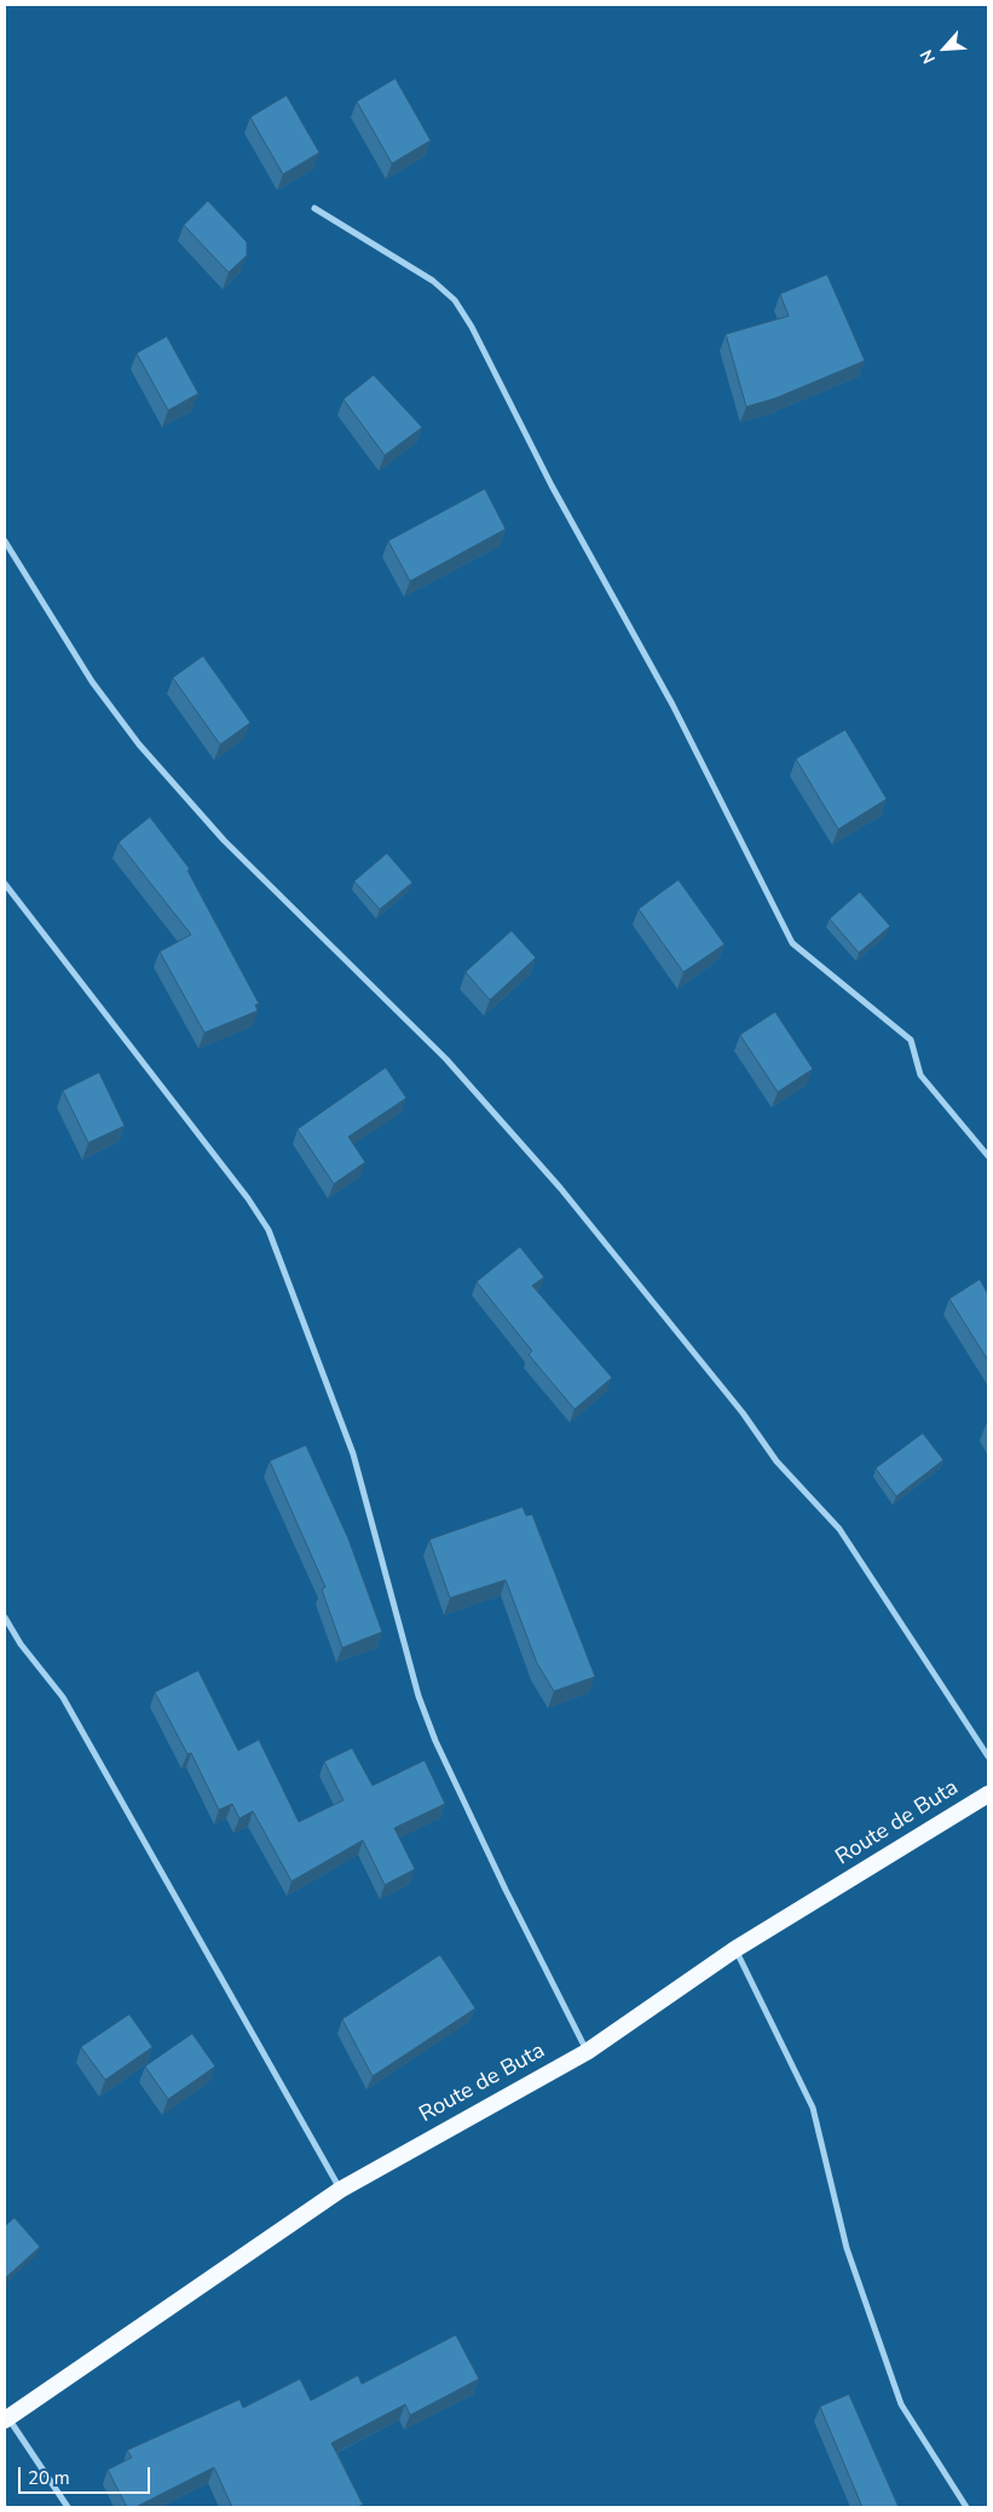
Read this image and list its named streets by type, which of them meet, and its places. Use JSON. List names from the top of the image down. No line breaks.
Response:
{"streets":{"highway":["Route de Buta"]},"scale_bar":"20 m","north":"bottom left"}
